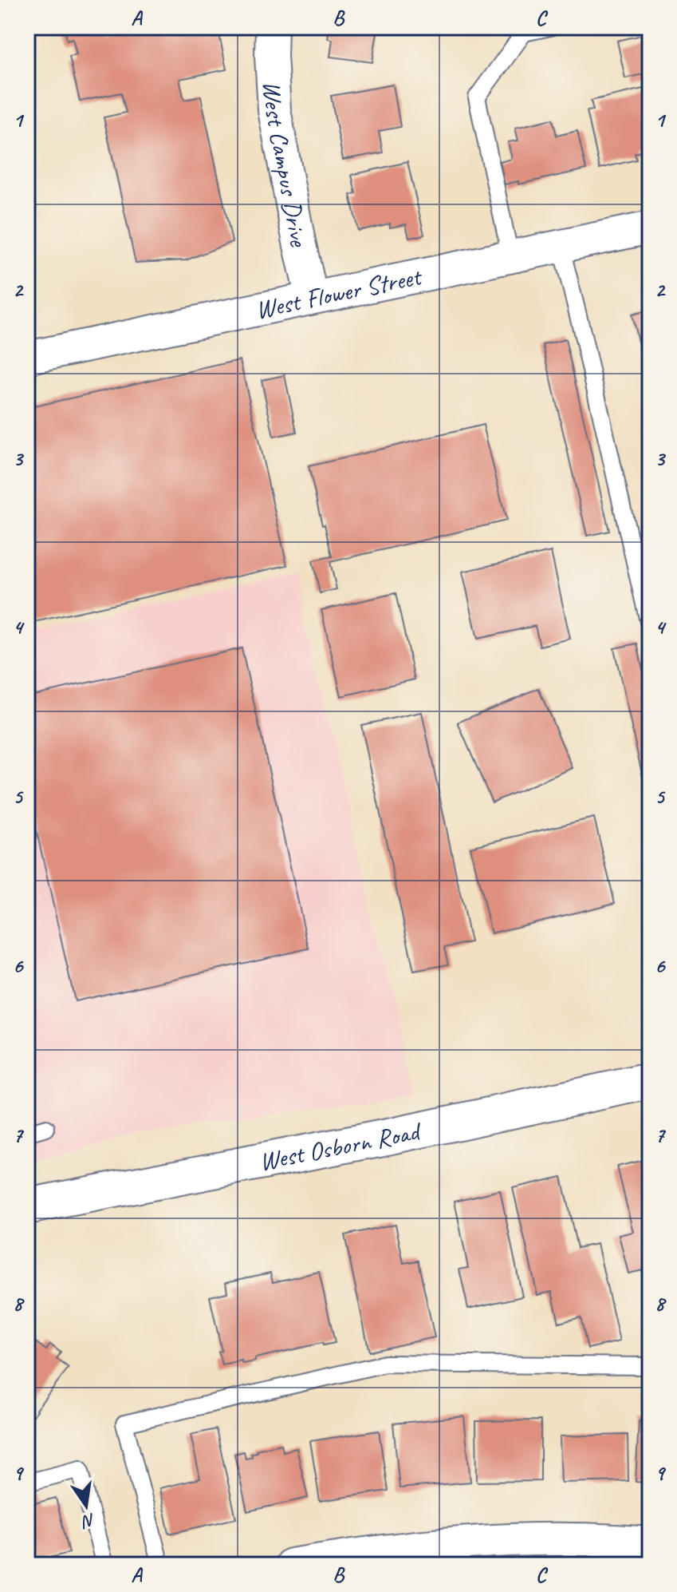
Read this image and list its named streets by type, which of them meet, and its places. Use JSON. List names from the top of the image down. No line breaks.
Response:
{"streets":{"street":["West Campus Drive","West Flower Street","West Osborn Road"]},"crossings":[["West Campus Drive","West Flower Street"]],"north":"bottom","grid":{"columns":["A","B","C"],"rows":["1","2","3","4","5","6","7","8","9"]}}
